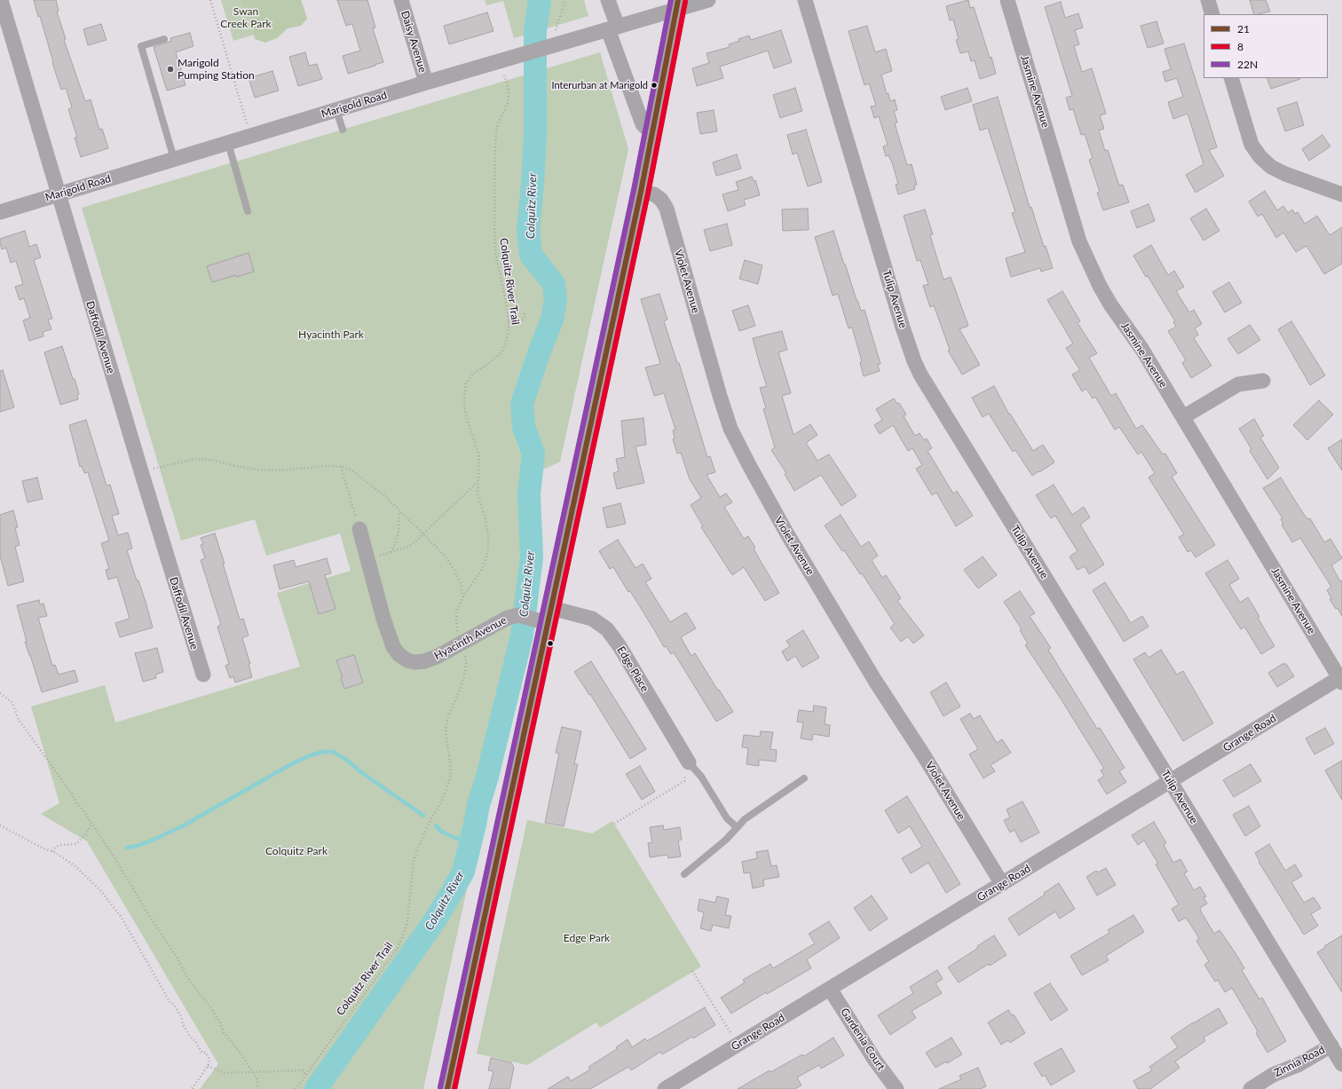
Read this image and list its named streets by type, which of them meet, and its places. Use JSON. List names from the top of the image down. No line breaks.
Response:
{"streets":{"street":["Daisy Avenue","Jasmine Avenue","Marigold Road","Violet Avenue","Tulip Avenue","Daffodil Avenue","Hyacinth Avenue","Edge Place","Grange Road","Gardenia Court","Zinnia Road"],"path":["Colquitz River Trail"]},"crossings":[["Daisy Avenue","Marigold Road"],["Jasmine Avenue","Grange Road"],["Marigold Road","Colquitz River Trail"],["Marigold Road","Daffodil Avenue"],["Colquitz River Trail","Hyacinth Avenue"],["Violet Avenue","Grange Road"],["Tulip Avenue","Grange Road"],["Tulip Avenue","Zinnia Road"],["Hyacinth Avenue","Edge Place"],["Grange Road","Gardenia Court"]],"water":["Colquitz River"],"parks":["Swan Creek Park","Hyacinth Park","Colquitz Park","Edge Park"],"places":["Marigold Pumping Station","Interurban at Marigold"],"lines":["transit line 21","transit line 22N","transit line 8"],"legend":["21","8","22N"]}
